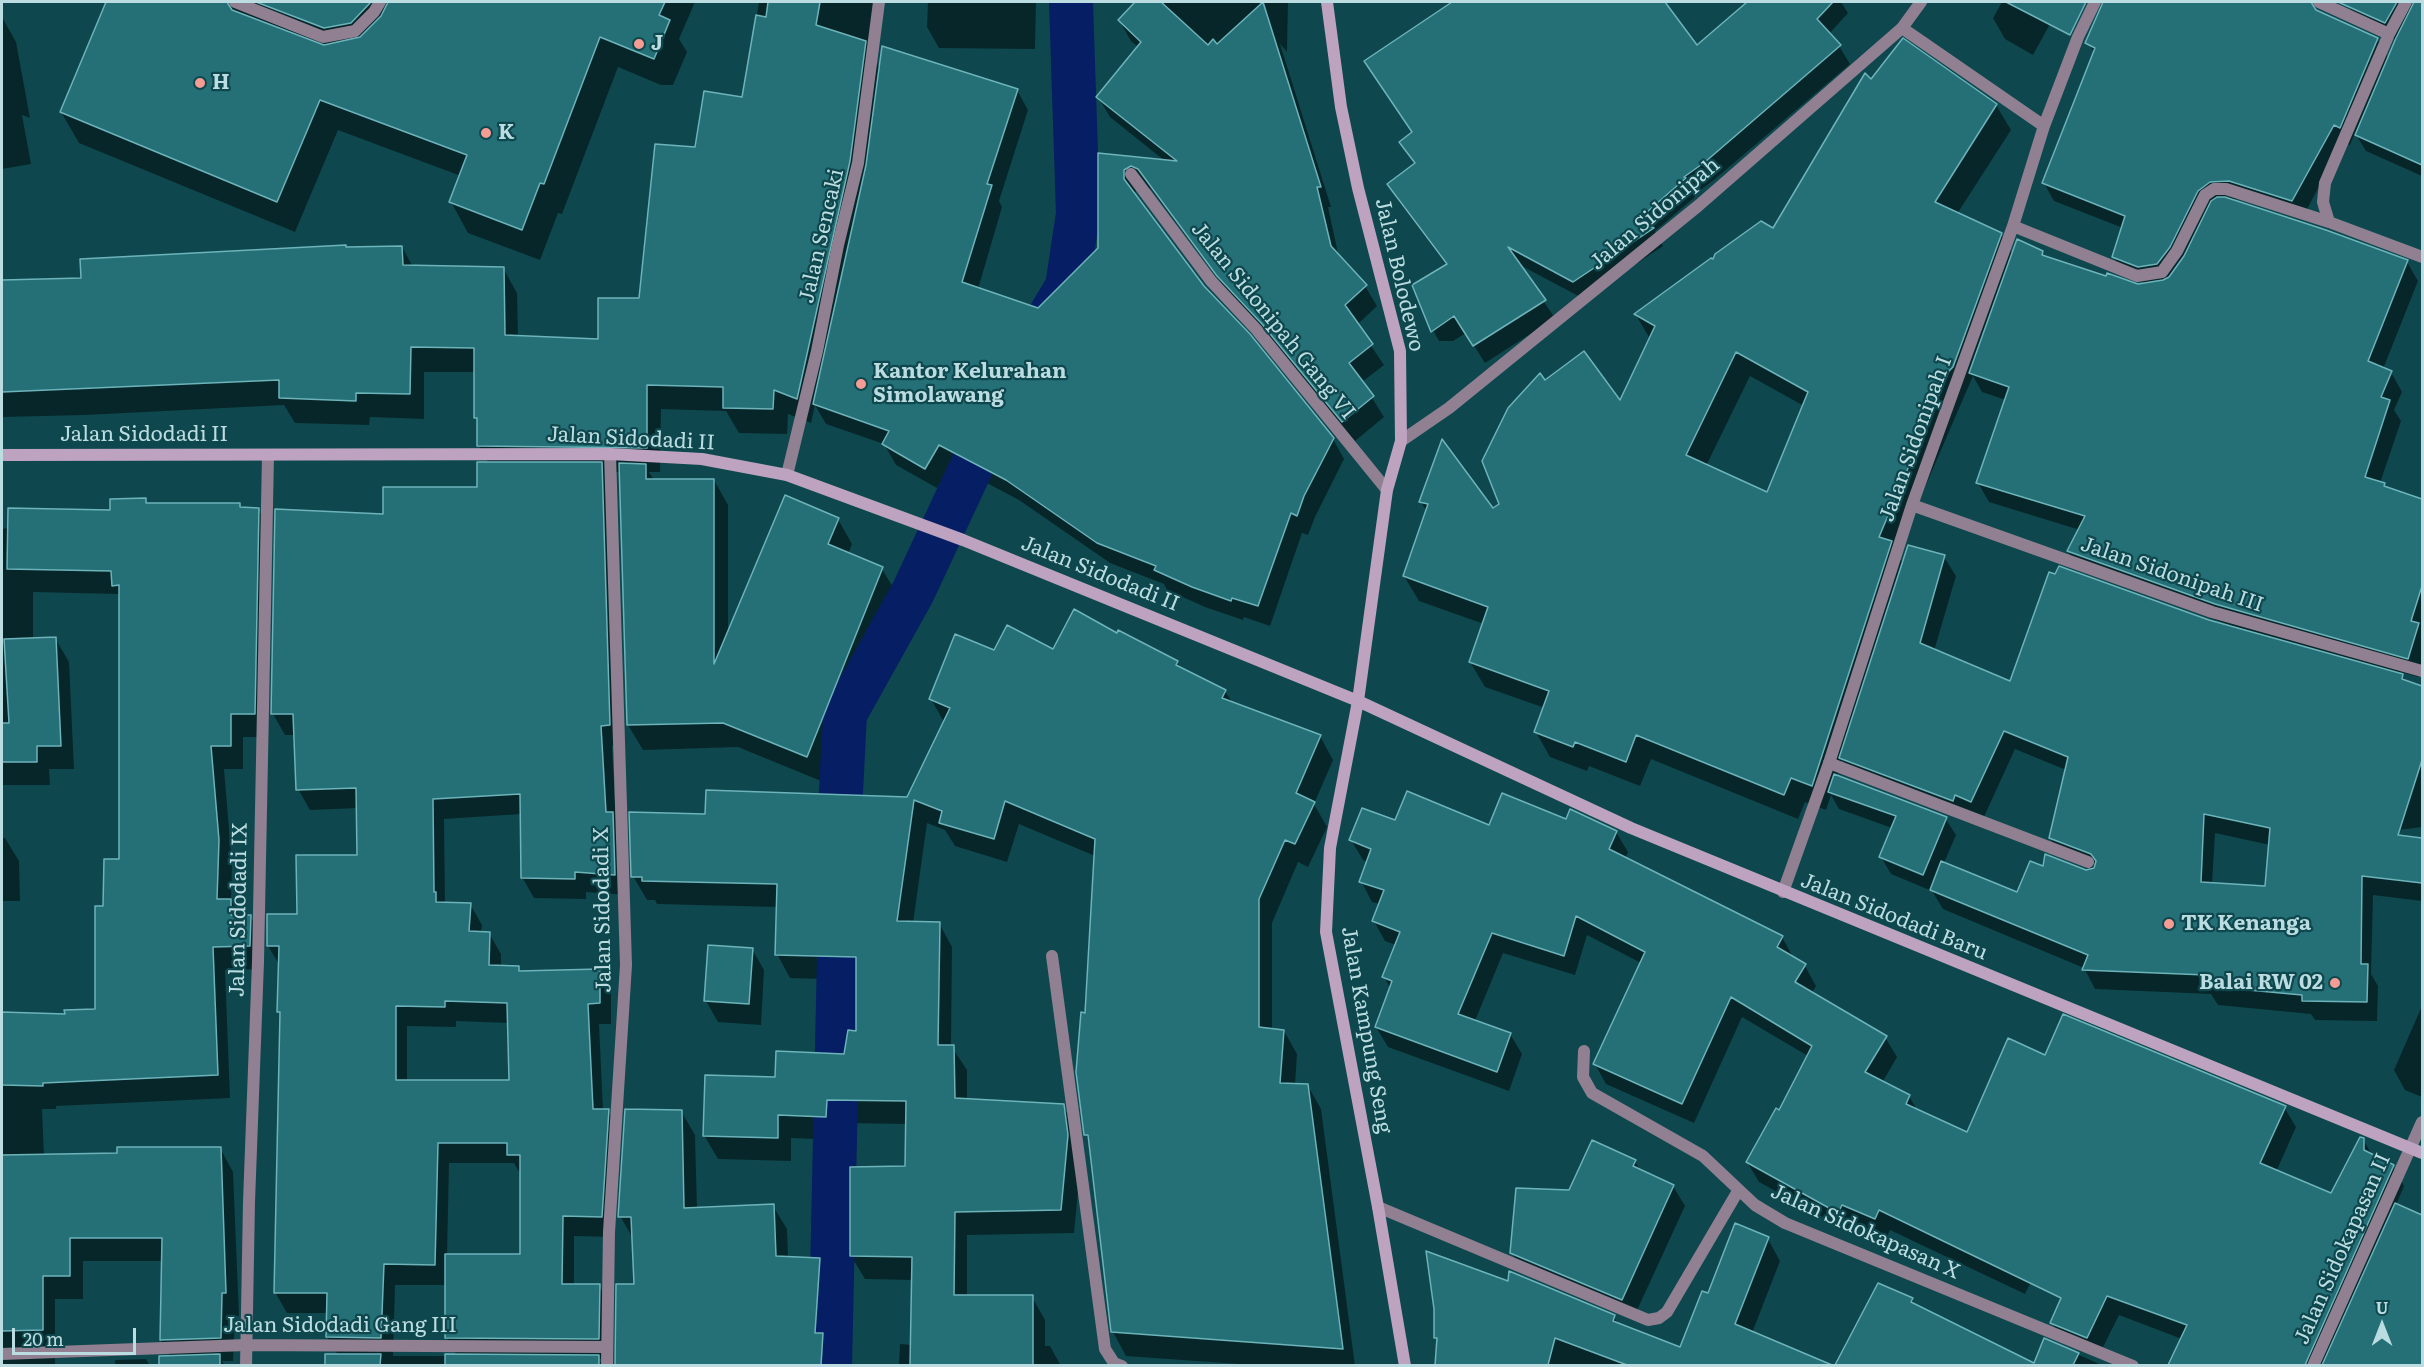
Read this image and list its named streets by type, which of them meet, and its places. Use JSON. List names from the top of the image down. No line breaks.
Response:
{"streets":{"street":["Jalan Sidonipah","Jalan Sencaki","Jalan Bolodewo","Jalan Sidonipah Gang VI","Jalan Sidodadi II","Jalan Sidonipah I","Jalan Sidonipah III","Jalan Sidodadi IX","Jalan Sidodadi X","Jalan Sidodadi Baru","Jalan Kampung Seng","Jalan Sidokapasan X","Jalan Sidokapasan II","Jalan Sidodadi Gang III"]},"crossings":[["Jalan Sidonipah","Jalan Bolodewo"],["Jalan Sencaki","Jalan Sidodadi II"],["Jalan Bolodewo","Jalan Sidonipah Gang VI"],["Jalan Bolodewo","Jalan Sidodadi II"],["Jalan Bolodewo","Jalan Sidodadi Baru"],["Jalan Bolodewo","Jalan Kampung Seng"],["Jalan Sidodadi II","Jalan Sidodadi IX"],["Jalan Sidodadi II","Jalan Sidodadi X"],["Jalan Sidodadi II","Jalan Sidodadi Baru"],["Jalan Sidodadi II","Jalan Kampung Seng"],["Jalan Sidonipah I","Jalan Sidonipah III"],["Jalan Sidonipah I","Jalan Sidodadi Baru"],["Jalan Sidodadi IX","Jalan Sidodadi Gang III"],["Jalan Sidodadi X","Jalan Sidodadi Gang III"],["Jalan Sidodadi Baru","Jalan Kampung Seng"],["Jalan Sidodadi Baru","Jalan Sidokapasan II"],["Jalan Kampung Seng","Jalan Sidokapasan X"]],"places":["J","H","K","Kantor Kelurahan Simolawang","TK Kenanga","Balai RW 02"],"scale_bar":"20 m","north":"top"}
